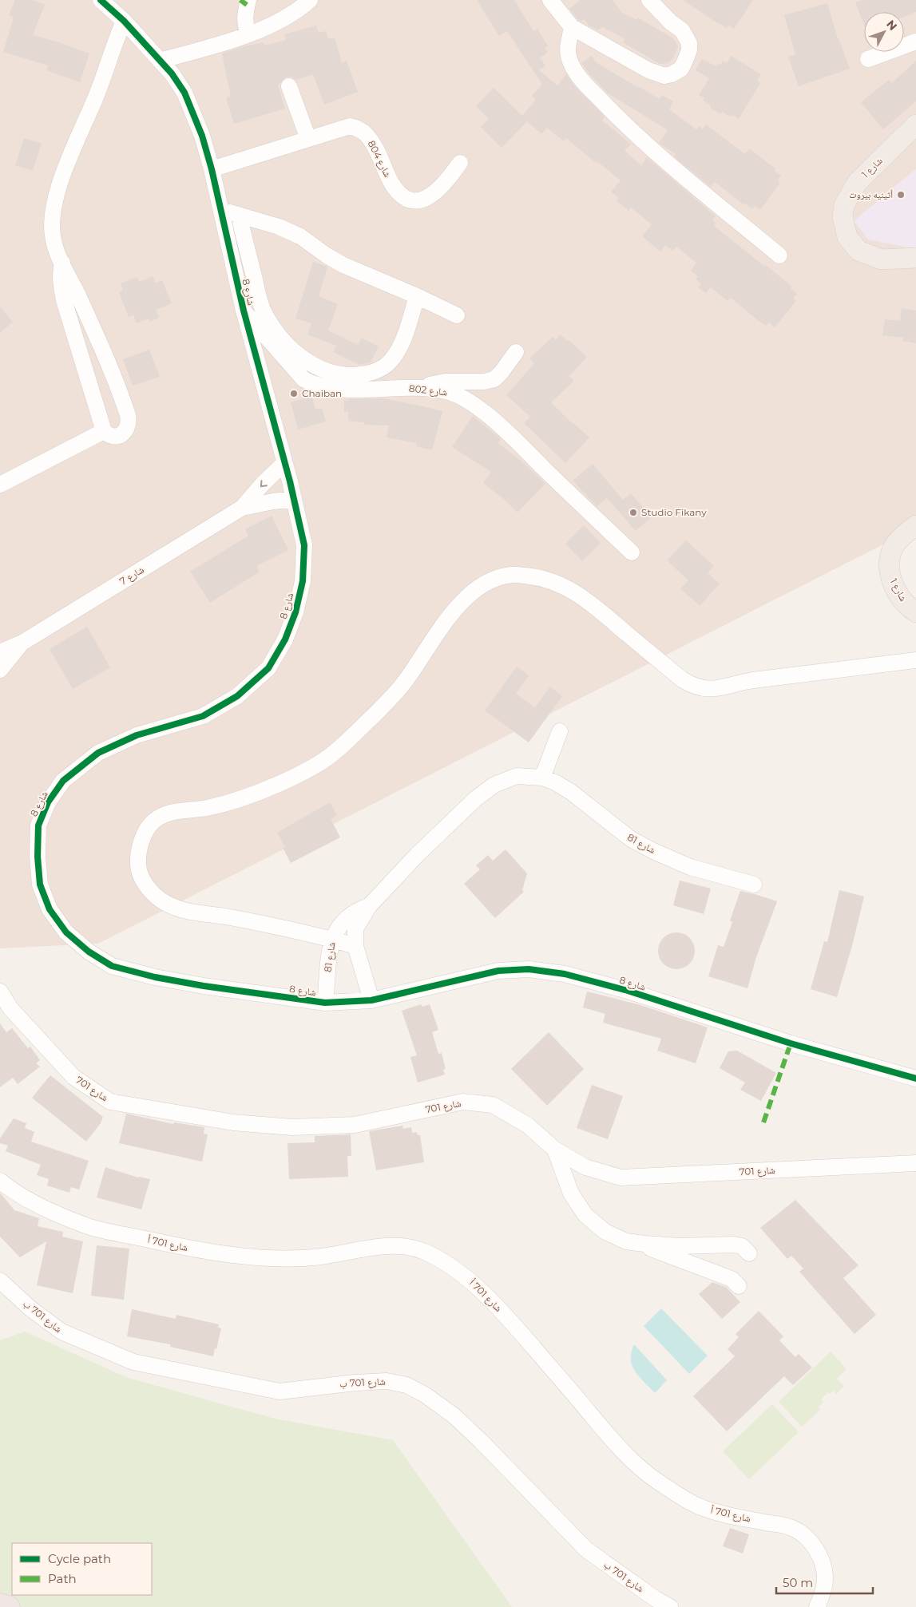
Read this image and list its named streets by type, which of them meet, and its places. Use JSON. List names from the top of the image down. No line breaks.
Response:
{"streets":{"main road":["شارع 1"],"street":["شارع 804","شارع 8","شارع 802","شارع 7","شارع 81","شارع 701","شارع 701 أ","شارع 701 ب"]},"crossings":[["شارع 804","شارع 8"],["شارع 8","شارع 802"],["شارع 8","شارع 81"]],"places":["أتينيه بيروت","Chaiban","Studio Fikany"],"legend":["Cycle path","Path"],"scale_bar":"50 m","north":"top right"}
